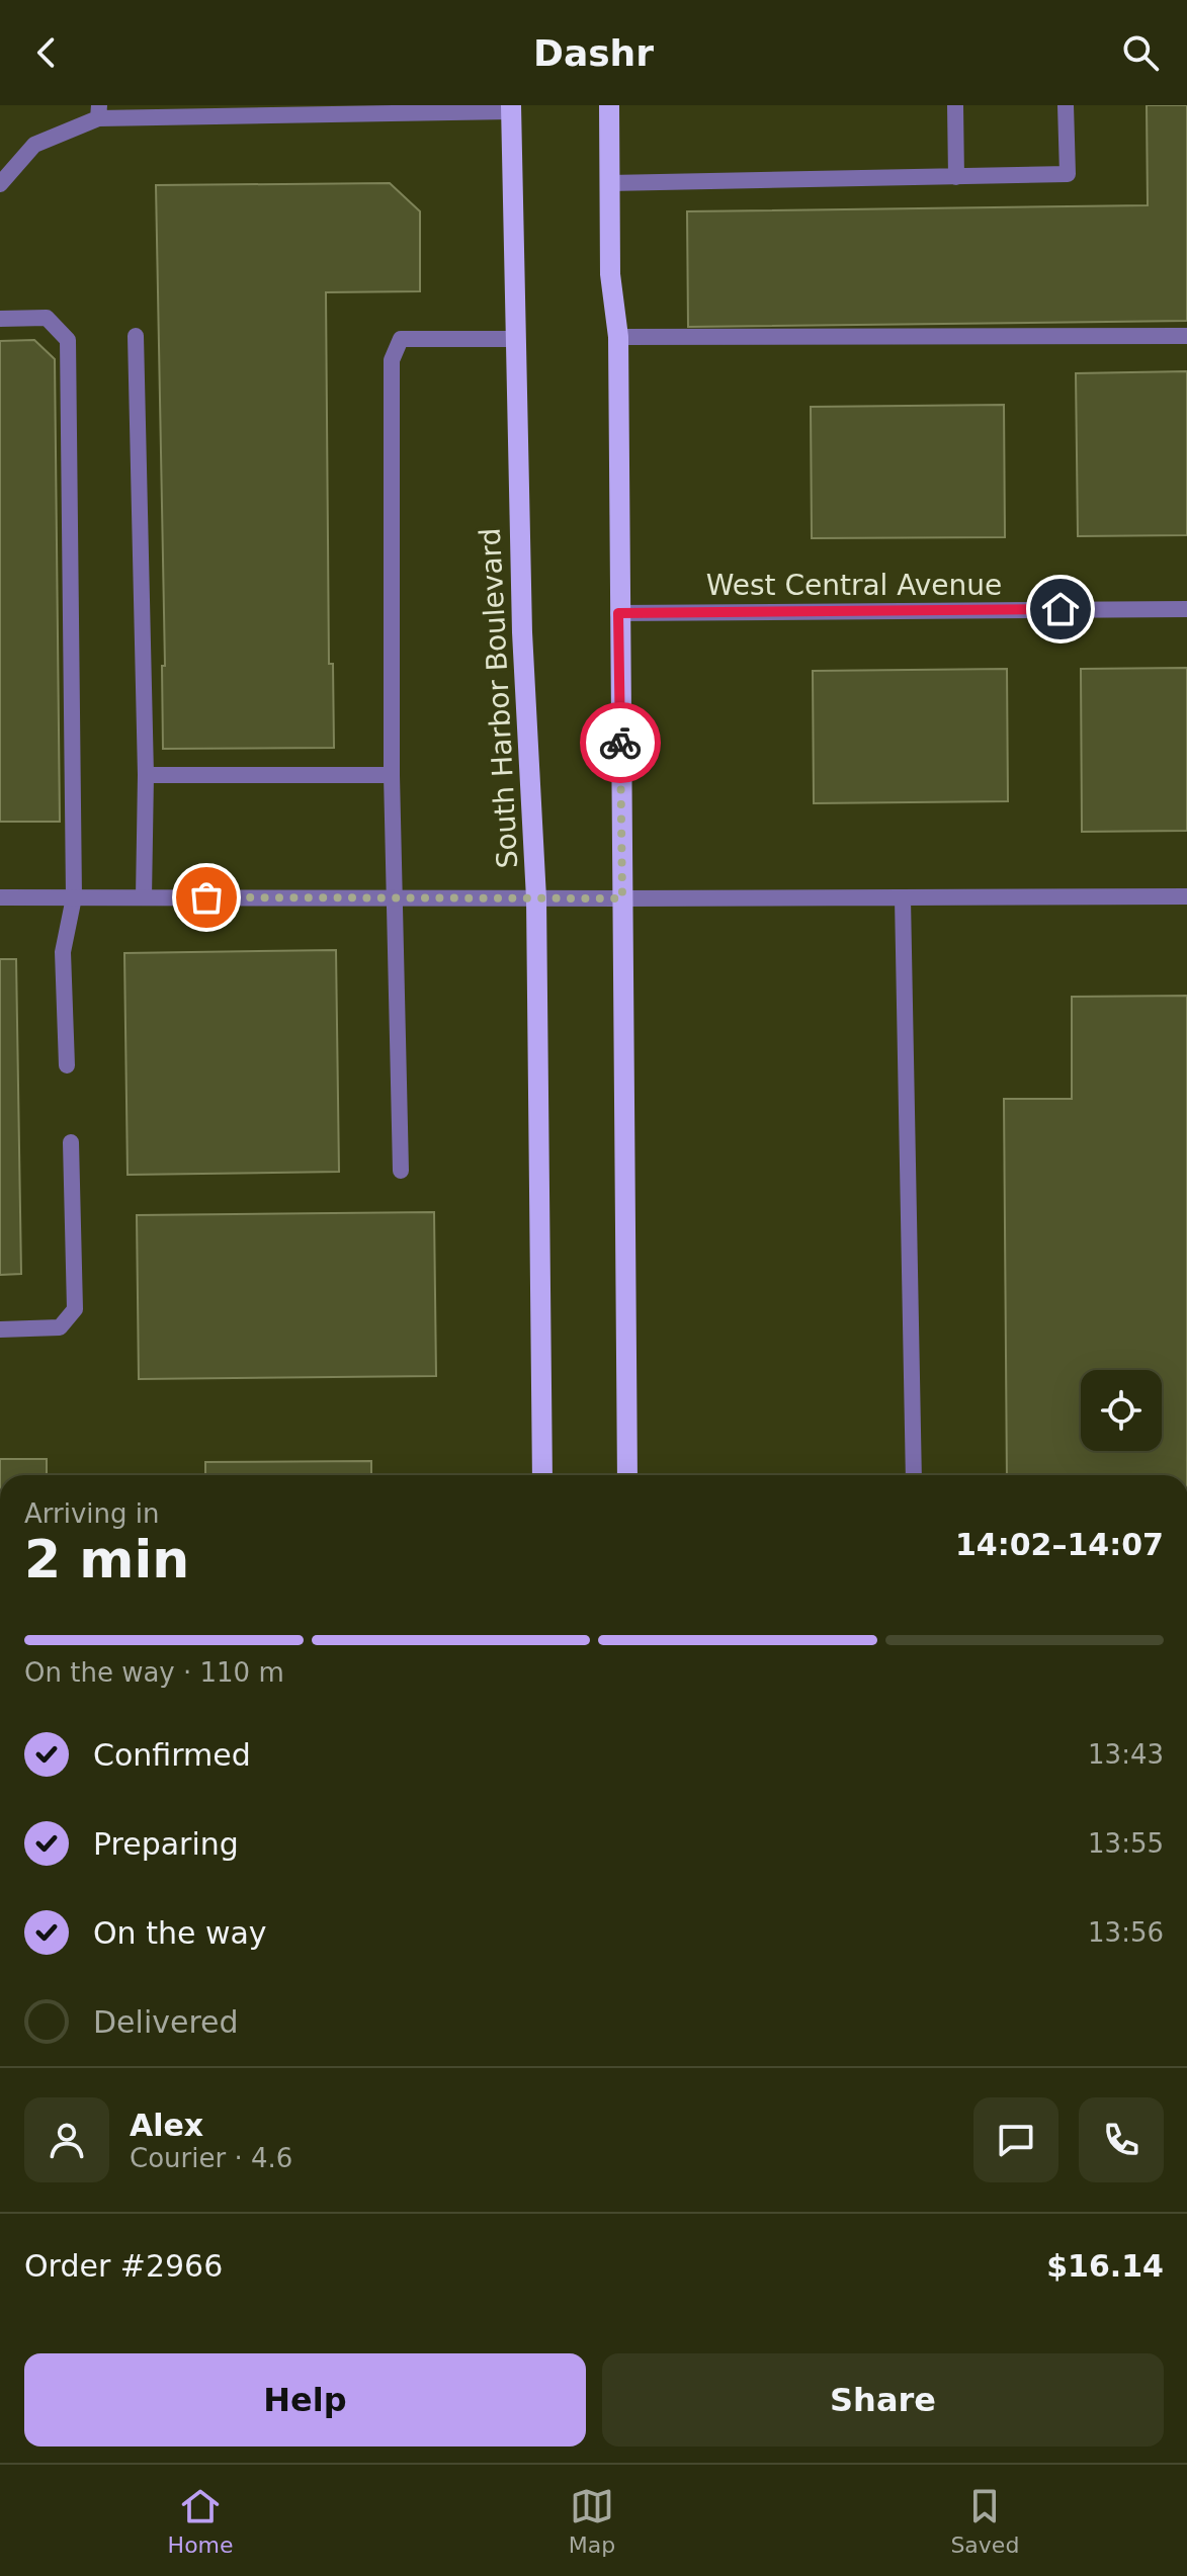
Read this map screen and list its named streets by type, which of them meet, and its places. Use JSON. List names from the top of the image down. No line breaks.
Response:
{"streets":{"main road":["South Harbor Boulevard"],"street":["West Central Avenue"]},"page":{"header":"Dashr","heading":["2 min","Arriving in","14:02–14:07"],"panel":["Alex","Courier · 4.6","Order #2966","$16.14"],"bar":"On the way · 110 m","list":[["Confirmed","13:43"],["Preparing","13:55"],["On the way","13:56"],"Delivered"],"buttons":["Help","Share"],"tabs":["Home","Map","Saved"]}}
